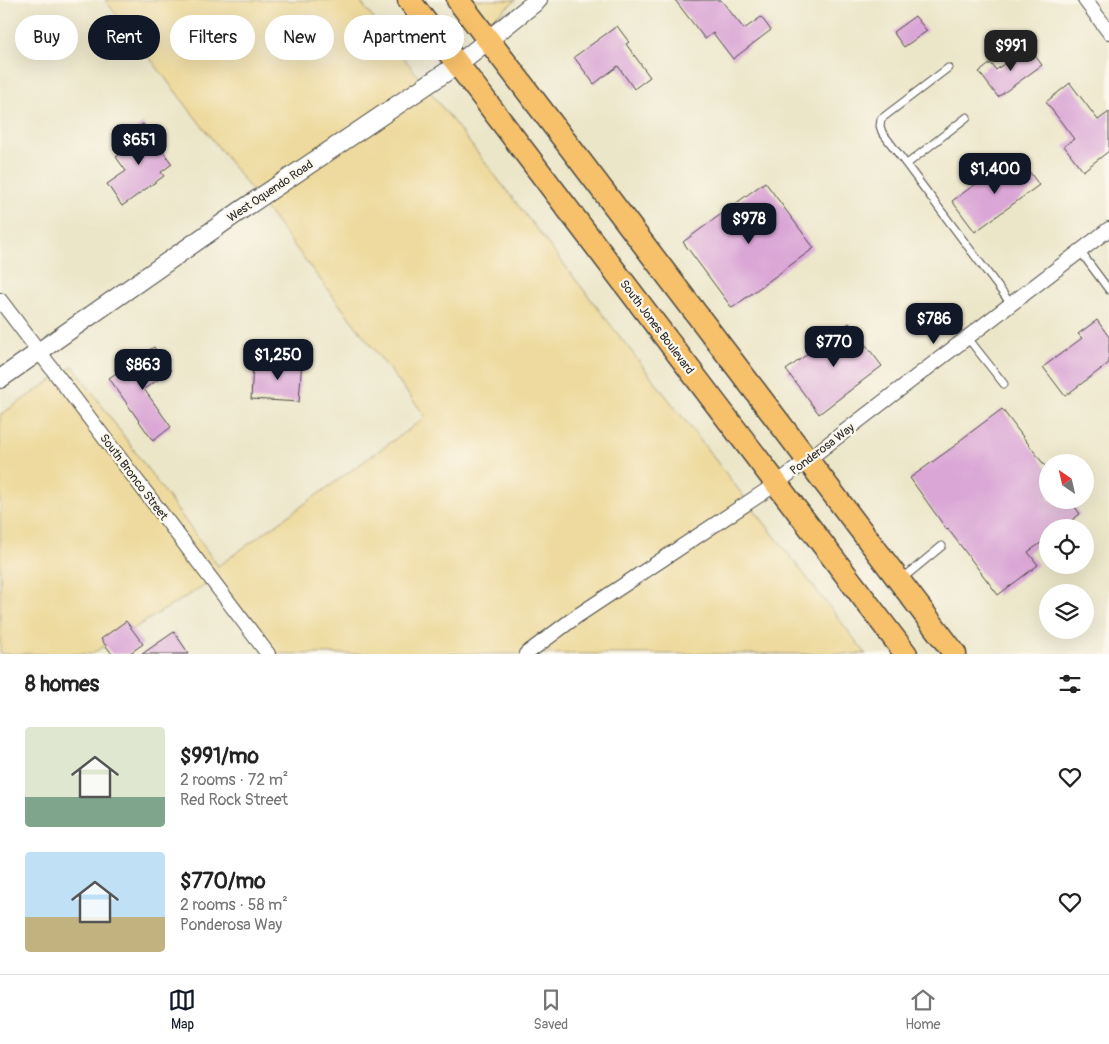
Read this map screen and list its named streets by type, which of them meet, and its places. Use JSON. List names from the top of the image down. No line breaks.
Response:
{"streets":{"main road":["South Jones Boulevard"],"street":["West Oquendo Road","Ponderosa Way","South Bronco Street"]},"crossings":[["West Oquendo Road","South Jones Boulevard"],["West Oquendo Road","South Bronco Street"],["South Jones Boulevard","Ponderosa Way"]],"north":"top left","page":{"chip":["Buy","Rent","Filters","New","Apartment"],"price":["$991","$651","$1,400","$978","$786","$770","$1,250","$863"],"heading":"8 homes","list":[{"name":"$991/mo","note":"2 rooms · 72 m² · Red Rock Street"},{"name":"$770/mo","note":"2 rooms · 58 m² · Ponderosa Way"}],"tabs":["Map","Saved","Home"]}}
